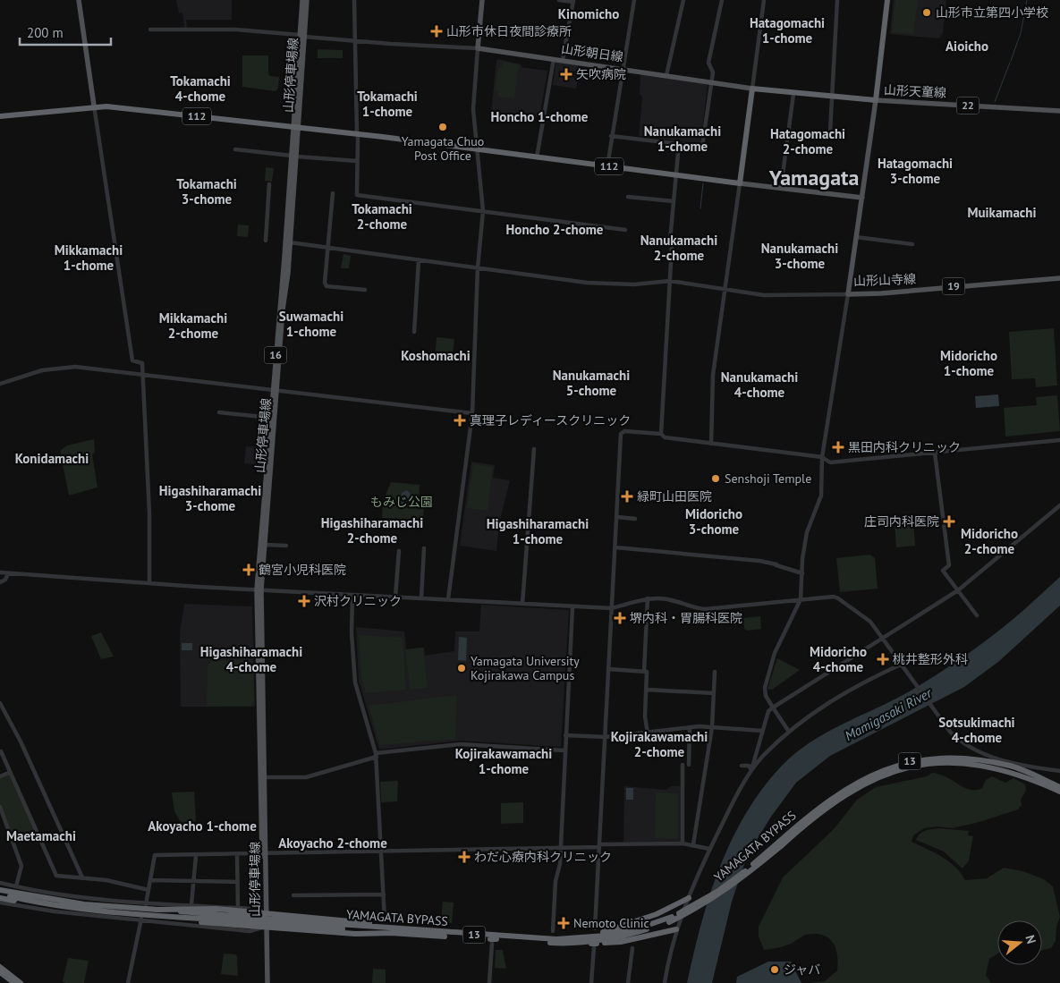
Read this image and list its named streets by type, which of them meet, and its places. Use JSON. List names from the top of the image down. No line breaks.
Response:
{"streets":{"highway":["112","13","YAMAGATA BYPASS"],"main road":["山形朝日線","山形停車場線","山形天童線","22","山形山寺線","19","16"]},"crossings":[["山形停車場線","112"],["山形天童線","山形山寺線"]],"districts":["Kinomicho","Hatagomachi 1-chome","Aioicho","Tokamachi 4-chome","Tokamachi 1-chome","Honcho 1-chome","Nanukamachi 1-chome","Hatagomachi 2-chome","Hatagomachi 3-chome","Yamagata","Tokamachi 3-chome","Tokamachi 2-chome","Muikamachi","Honcho 2-chome","Nanukamachi 2-chome","Nanukamachi 3-chome","Mikkamachi 1-chome","Suwamachi 1-chome","Mikkamachi 2-chome","Koshomachi","Midoricho 1-chome","Nanukamachi 5-chome","Nanukamachi 4-chome","Konidamachi","Higashiharamachi 3-chome","Midoricho 3-chome","Higashiharamachi 2-chome","Higashiharamachi 1-chome","Midoricho 2-chome","Higashiharamachi 4-chome","Midoricho 4-chome","Sotsukimachi 4-chome","Kojirakawamachi 2-chome","Kojirakawamachi 1-chome","Akoyacho 1-chome","Maetamachi","Akoyacho 2-chome"],"water":["Mamigasaki River"],"parks":["もみじ公園"],"places":{"other":["山形市立第四小学校","Yamagata Chuo Post Office","Senshoji Temple","Yamagata University Kojirakawa Campus","ジャバ"],"health":["山形市休日夜間診療所","矢吹病院","真理子レディースクリニック","黒田内科クリニック","緑町山田医院","庄司内科医院","鶴宮小児科医院","沢村クリニック","堺内科・胃腸科医院","桃井整形外科","わだ心療内科クリニック","Nemoto Clinic"]},"scale_bar":"200 m","north":"right"}
